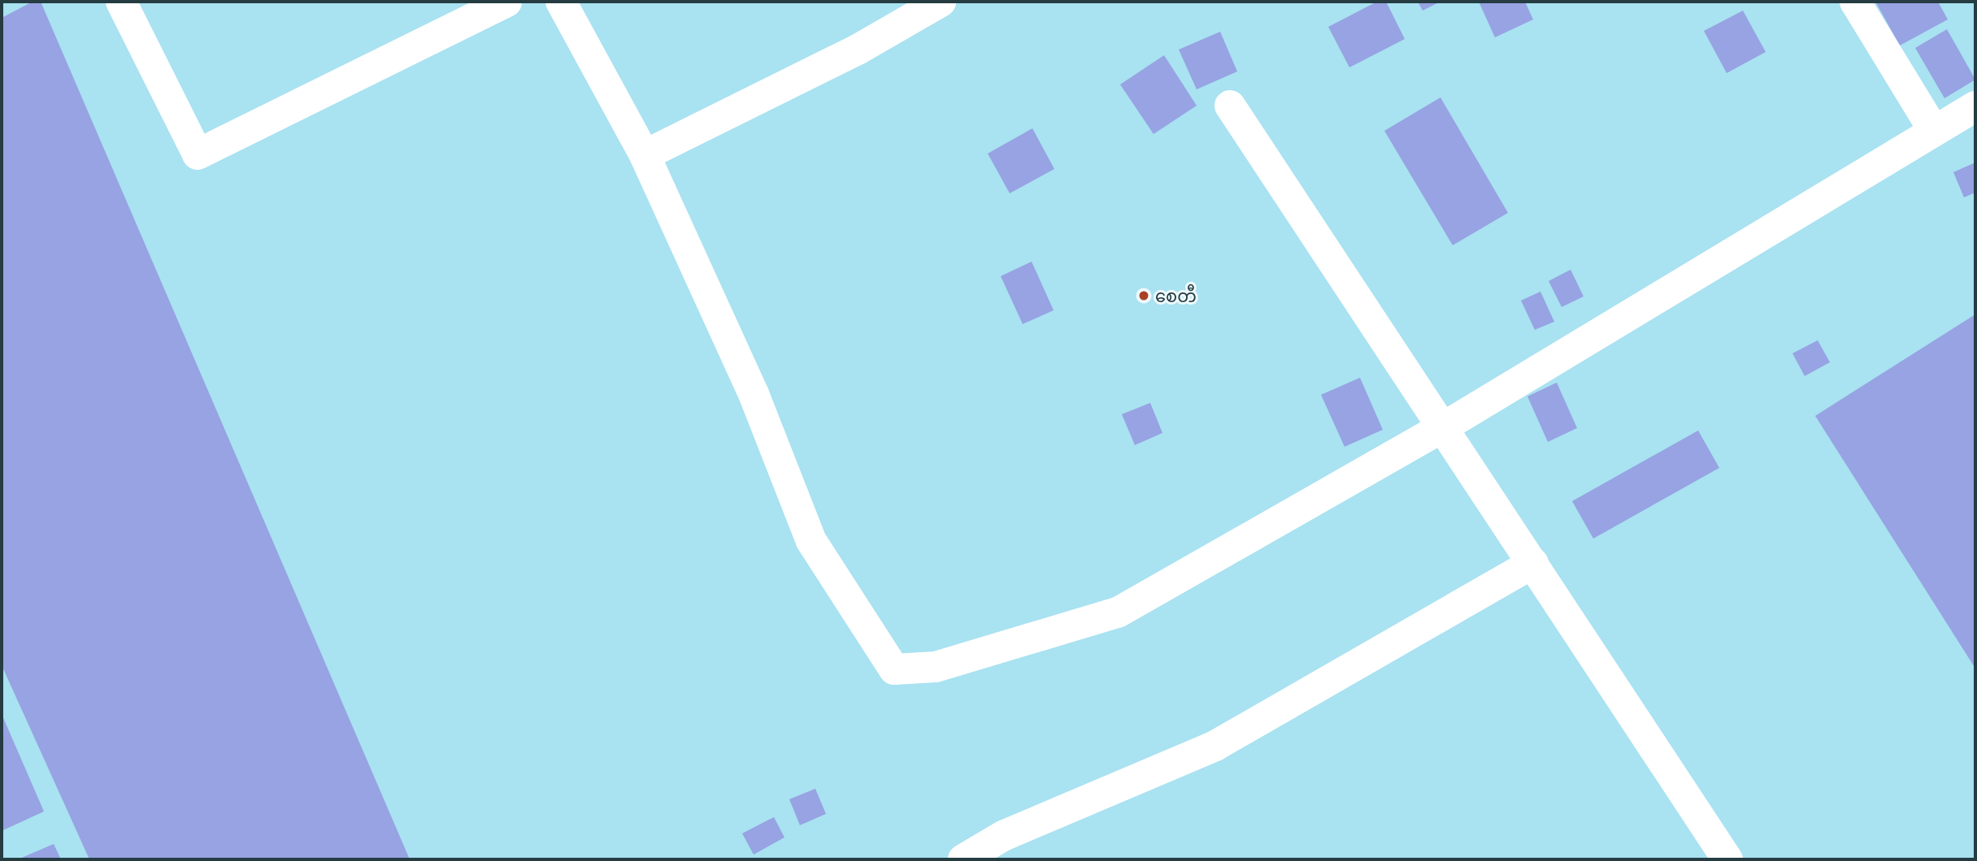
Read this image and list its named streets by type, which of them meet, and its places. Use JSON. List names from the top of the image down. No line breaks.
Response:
{"places":["စေတီ"]}
